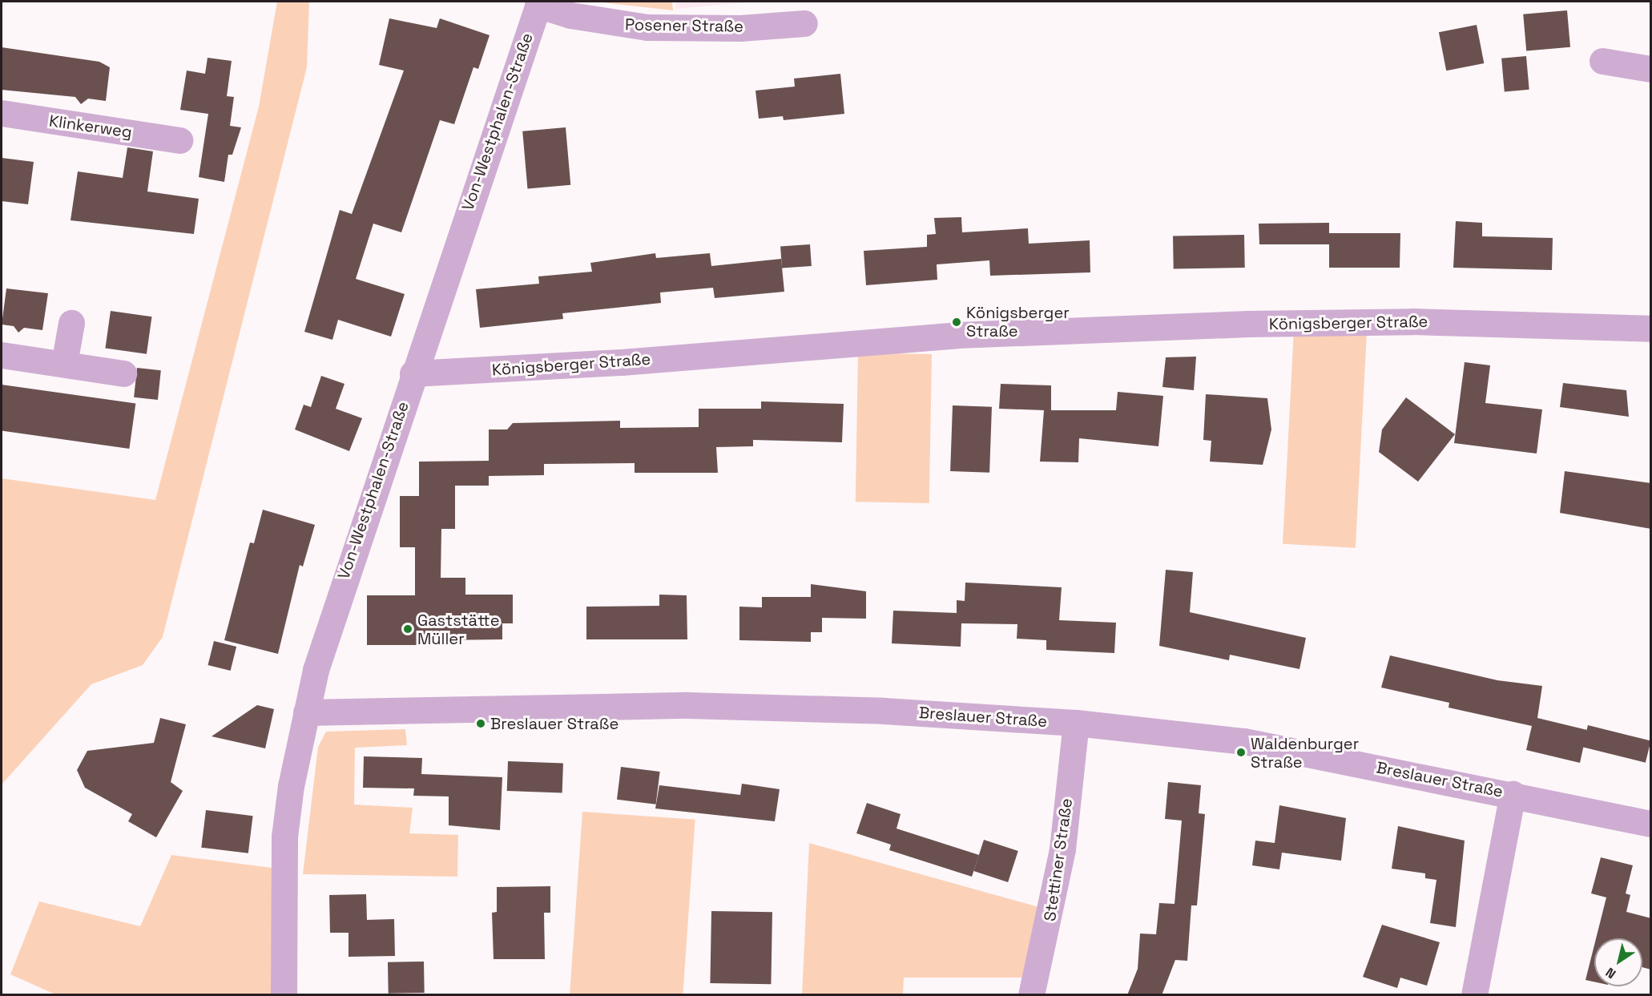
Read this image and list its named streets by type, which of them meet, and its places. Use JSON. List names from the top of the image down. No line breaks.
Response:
{"streets":{"street":["Posener Straße","Von-Westphalen-Straße","Klinkerweg","Königsberger Straße","Breslauer Straße","Stettiner Straße"]},"crossings":[["Posener Straße","Von-Westphalen-Straße"],["Von-Westphalen-Straße","Königsberger Straße"],["Von-Westphalen-Straße","Breslauer Straße"],["Breslauer Straße","Stettiner Straße"]],"places":["Königsberger Straße","Gaststätte Müller","Breslauer Straße","Waldenburger Straße"],"north":"bottom left"}
